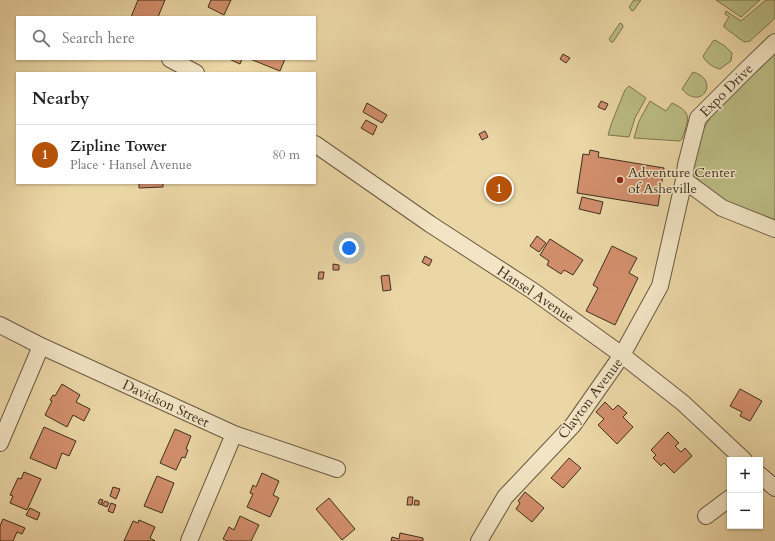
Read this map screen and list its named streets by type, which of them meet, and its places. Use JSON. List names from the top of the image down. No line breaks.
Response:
{"streets":{"street":["Expo Drive","Hansel Avenue","Clayton Avenue","Davidson Street"]},"crossings":[["Expo Drive","Clayton Avenue"],["Hansel Avenue","Clayton Avenue"]],"places":["Adventure Center of Asheville"],"page":{"search":"Search here","heading":"Nearby","list":[{"mark":"1","name":"Zipline Tower","note":"Place · Hansel Avenue","value":"80 m"}],"pins":"1","map_buttons":["+","−"]}}
